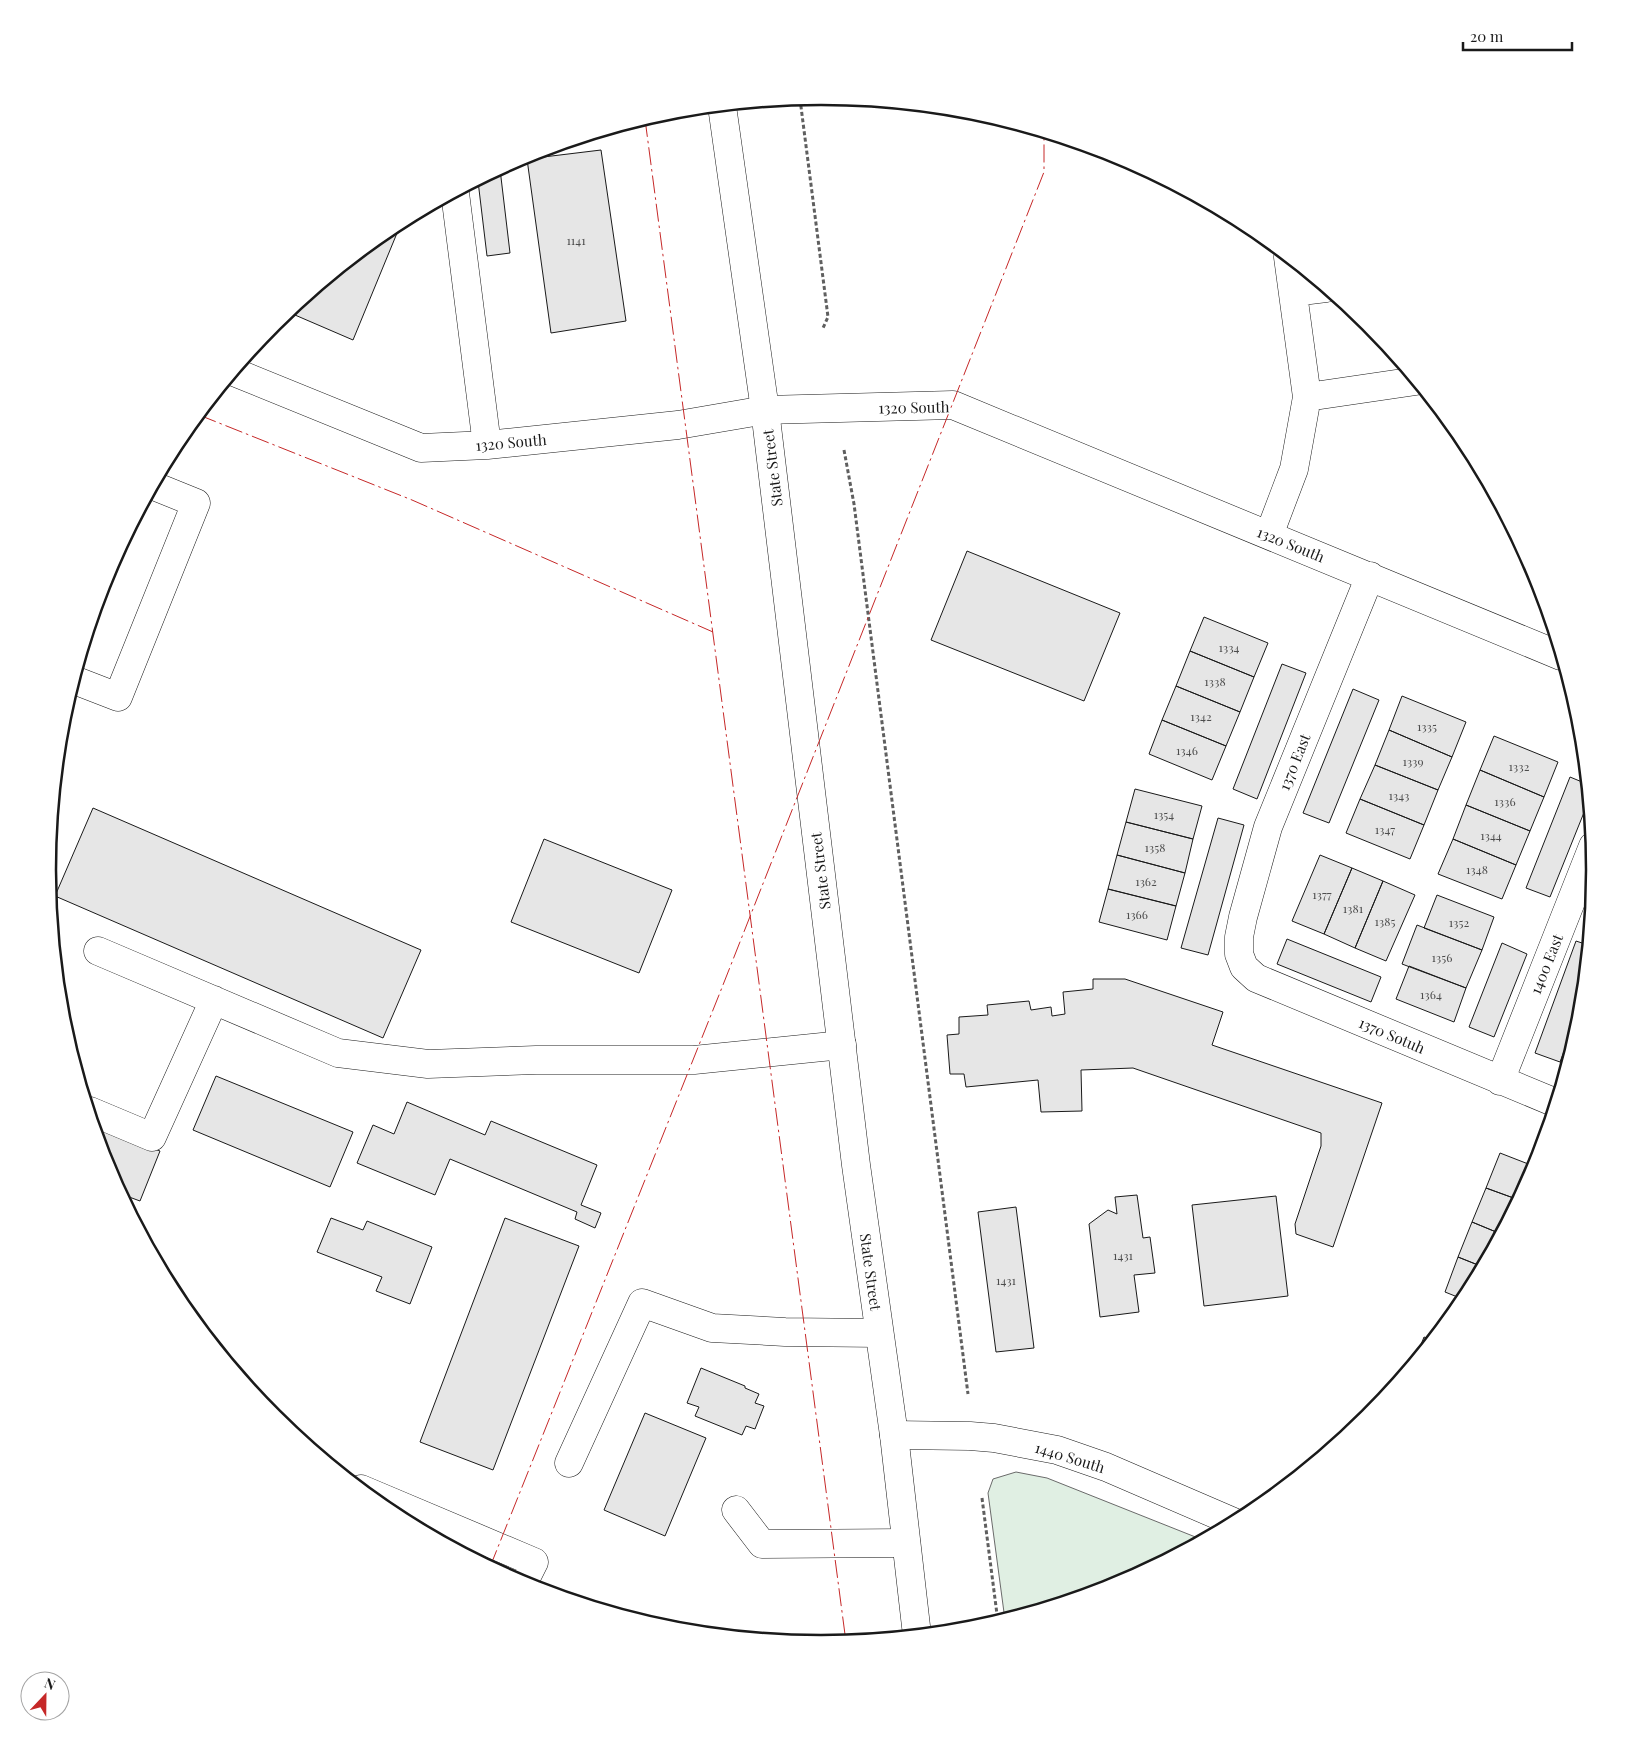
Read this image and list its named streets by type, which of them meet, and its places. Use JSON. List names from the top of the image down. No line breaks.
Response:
{"streets":{"street":["1320 South","State Street","1370 East","1400 East","1370 Sotuh","1440 South"]},"crossings":[["1320 South","State Street"],["1320 South","1370 East"],["State Street","1440 South"],["1370 East","1370 Sotuh"],["1400 East","1370 Sotuh"]],"house_numbers":["1141","1334","1338","1342","1335","1346","1339","1332","1343","1336","1354","1347","1344","1358","1348","1362","1377","1381","1366","1385","1352","1356","1364","1431","1431"],"scale_bar":"20 m","north":"top"}
